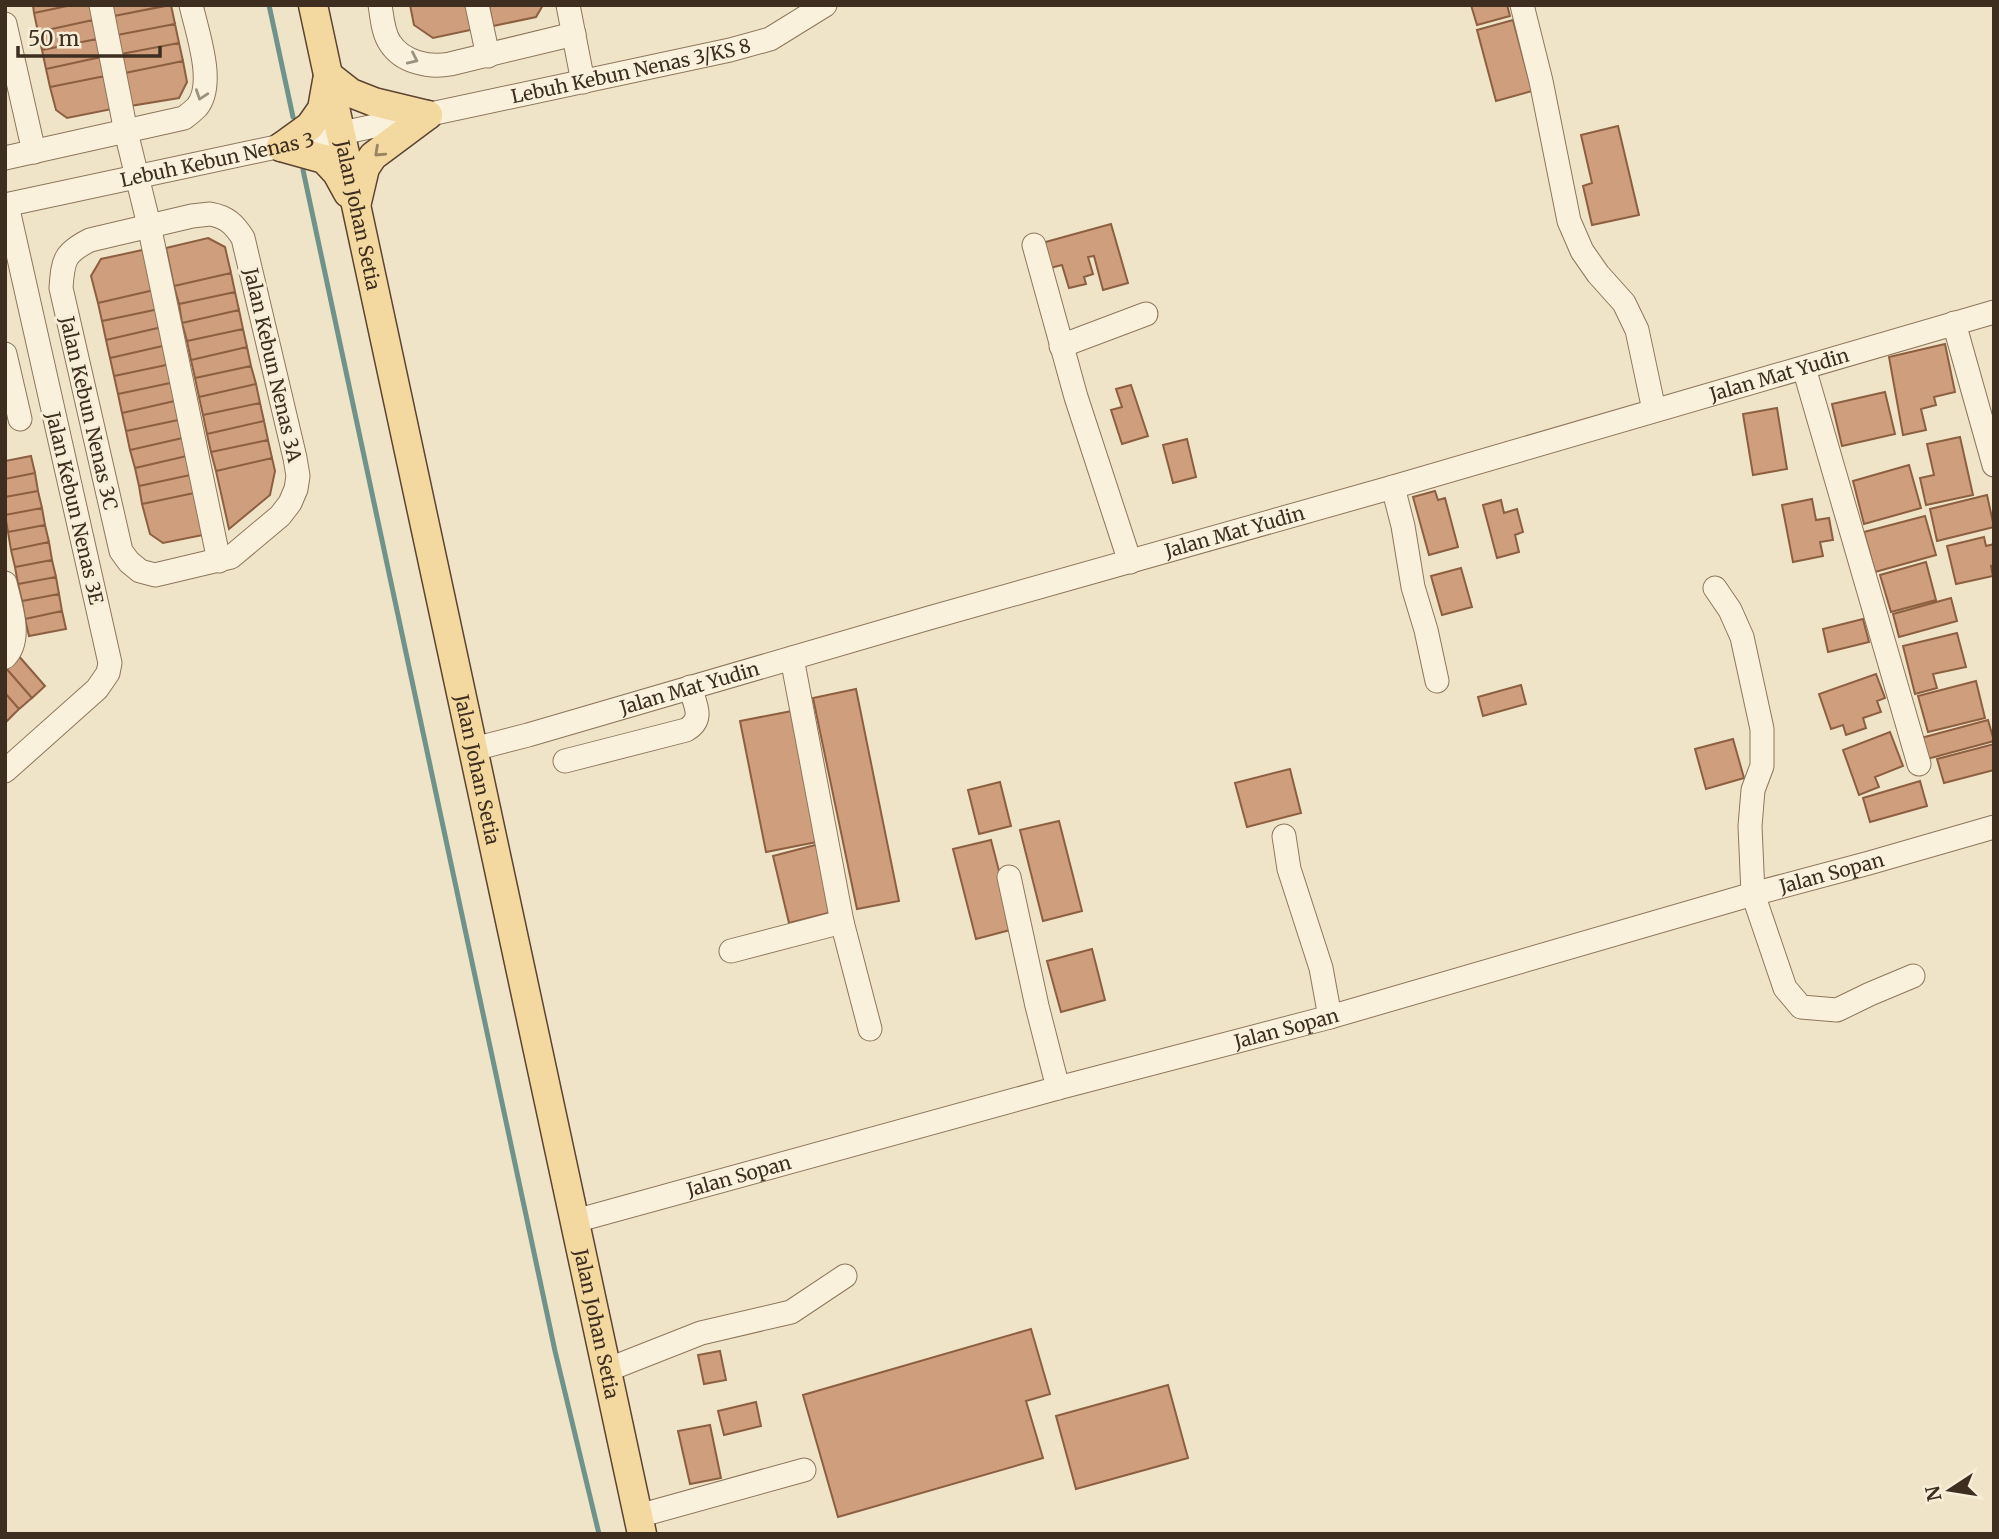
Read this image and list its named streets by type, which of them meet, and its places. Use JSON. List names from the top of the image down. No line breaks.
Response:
{"streets":{"main road":["Jalan Johan Setia"],"street":["Lebuh Kebun Nenas 3/KS 8","Lebuh Kebun Nenas 3","Jalan Kebun Nenas 3A","Jalan Mat Yudin","Jalan Kebun Nenas 3C","Jalan Kebun Nenas 3E","Jalan Sopan"]},"crossings":[["Lebuh Kebun Nenas 3/KS 8","Lebuh Kebun Nenas 3"],["Lebuh Kebun Nenas 3","Jalan Johan Setia"],["Lebuh Kebun Nenas 3","Jalan Kebun Nenas 3E"],["Jalan Johan Setia","Jalan Mat Yudin"],["Jalan Johan Setia","Jalan Sopan"],["Jalan Kebun Nenas 3A","Jalan Kebun Nenas 3C"]],"scale_bar":"50 m","north":"left"}
